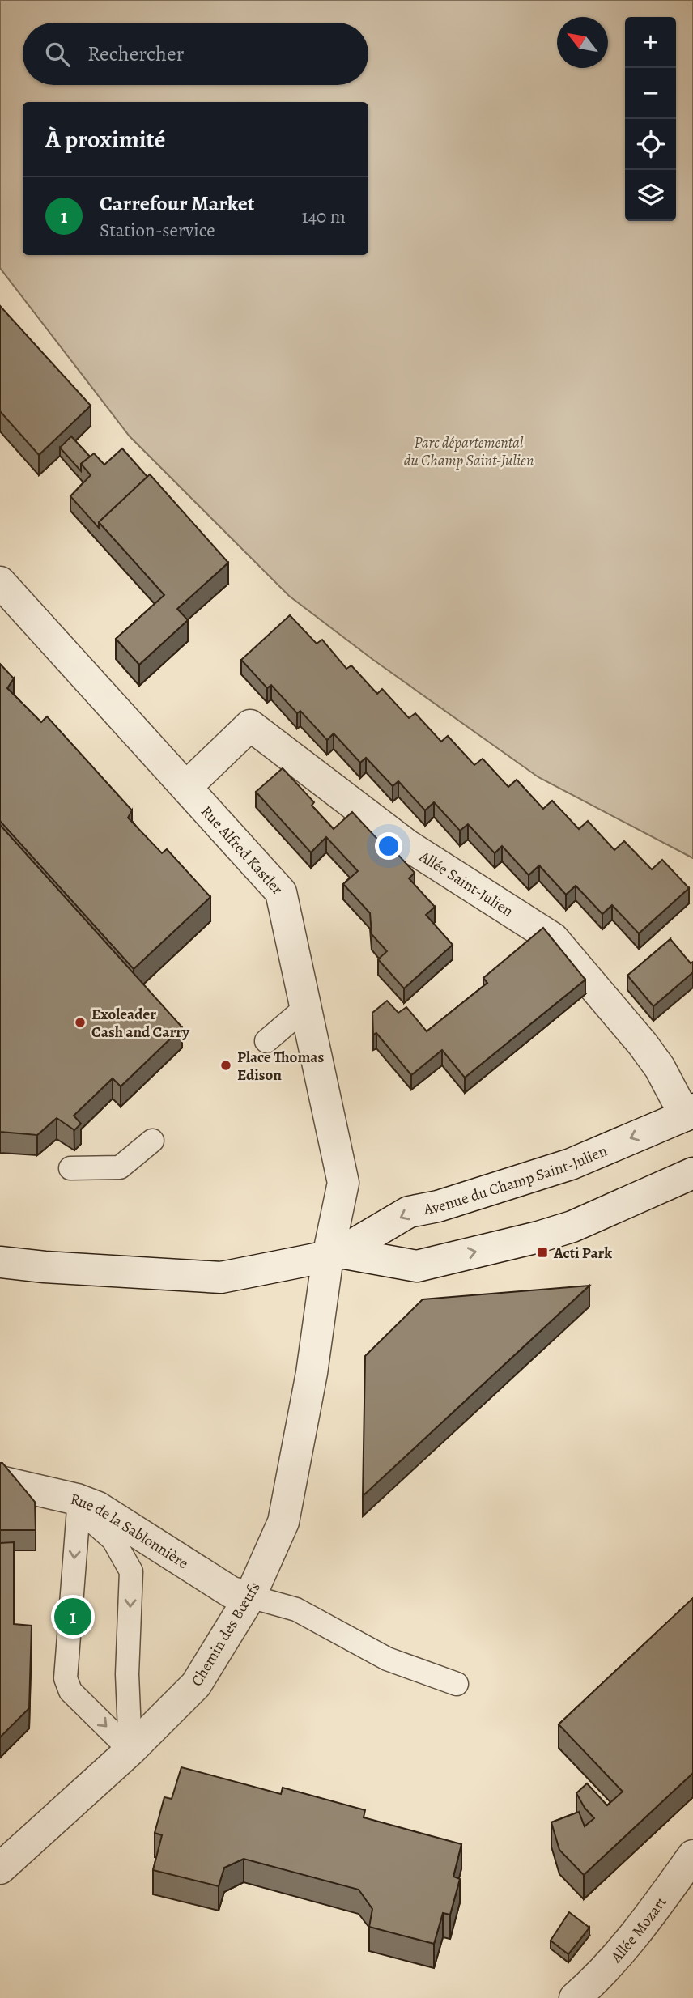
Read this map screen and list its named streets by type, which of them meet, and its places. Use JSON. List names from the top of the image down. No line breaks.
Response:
{"streets":{"street":["Rue Alfred Kastler","Allée Saint-Julien","Avenue du Champ Saint-Julien","Rue de la Sablonnière","Chemin des Bœufs","Allée Mozart"]},"crossings":[["Rue Alfred Kastler","Allée Saint-Julien"],["Rue Alfred Kastler","Avenue du Champ Saint-Julien"],["Rue Alfred Kastler","Chemin des Bœufs"],["Allée Saint-Julien","Avenue du Champ Saint-Julien"],["Avenue du Champ Saint-Julien","Chemin des Bœufs"],["Rue de la Sablonnière","Chemin des Bœufs"]],"parks":["Parc départemental du Champ Saint-Julien"],"places":{"other":["Exoleader Cash and Carry","Place Thomas Edison"],"transit":["Acti Park"]},"north":"top left","page":{"map_buttons":["+","−"],"search":"Rechercher","heading":"À proximité","list":[{"mark":"1","name":"Carrefour Market","note":"Station-service","value":"140 m"}],"pins":"1"}}
